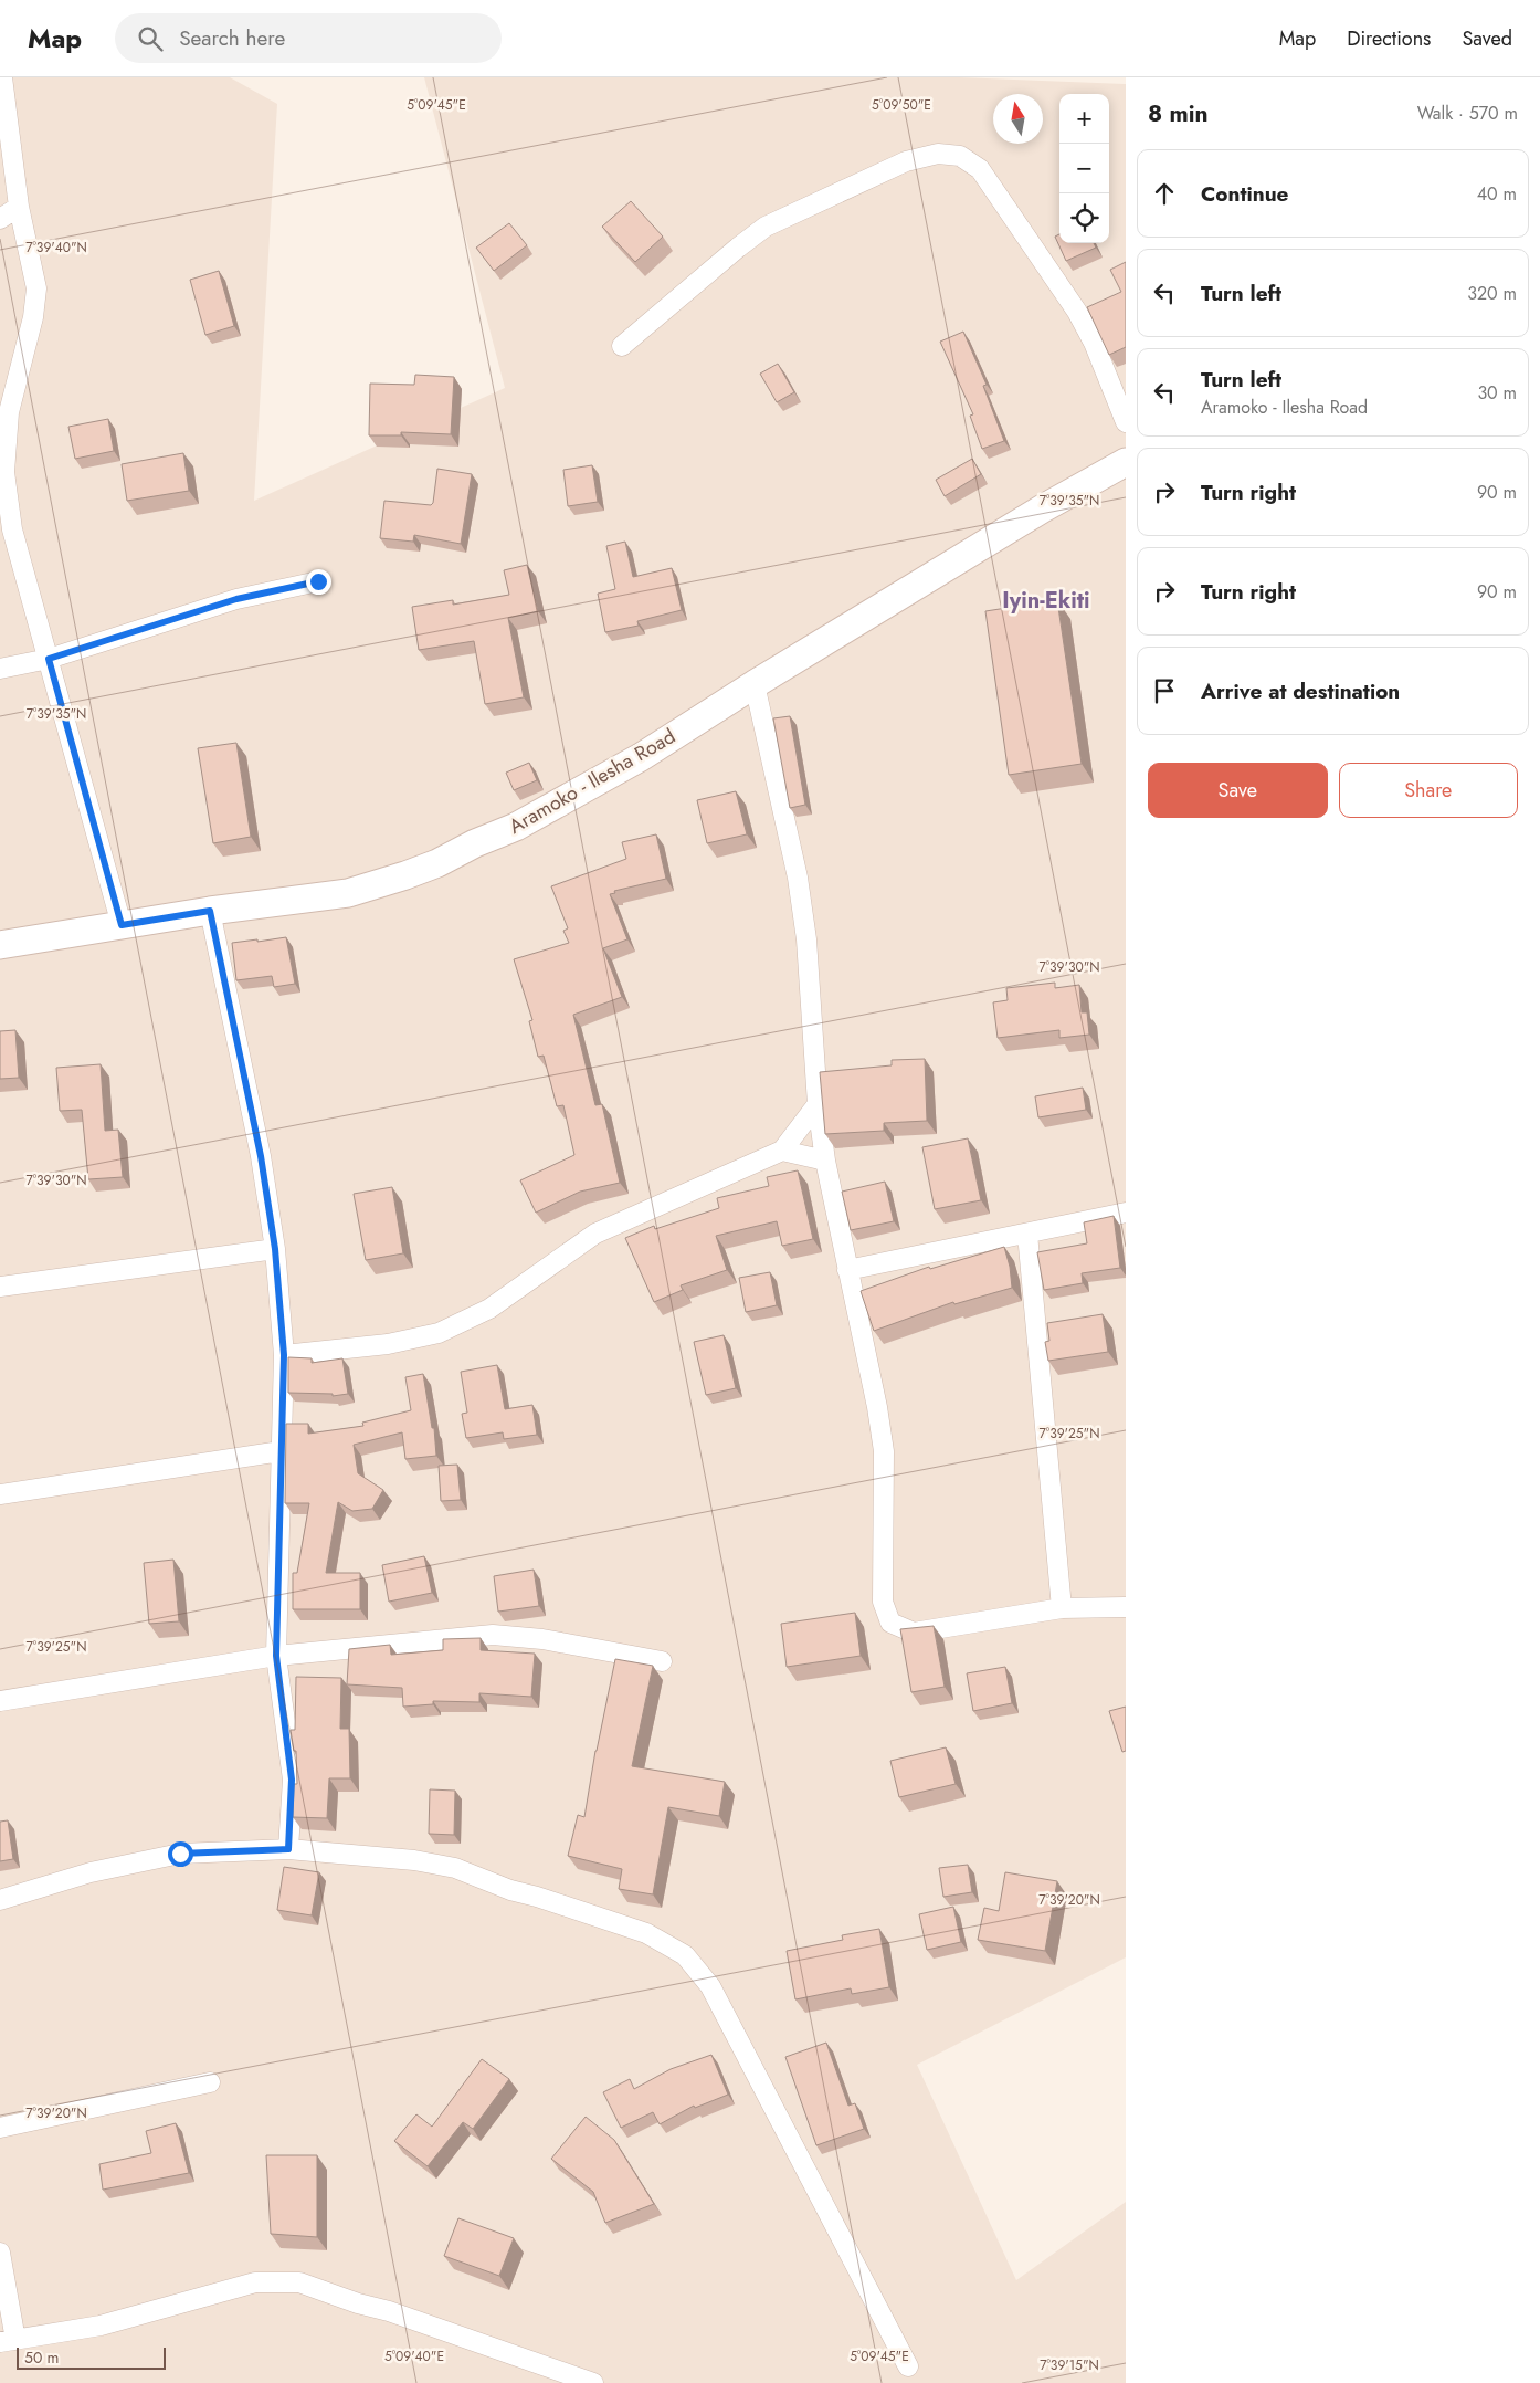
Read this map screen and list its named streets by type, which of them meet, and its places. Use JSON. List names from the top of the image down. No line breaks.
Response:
{"streets":{"main road":["Aramoko - Ilesha Road"]},"districts":["Iyin-Ekiti"],"scale_bar":"50 m","north":"top","page":{"header":"Map","search":"Search here","nav":["Map","Directions","Saved"],"heading":["8 min","Walk · 570 m"],"map_buttons":["+","−"],"list":[["Continue","40 m"],["Turn left","320 m"],["Turn left","Aramoko - Ilesha Road","30 m"],["Turn right","90 m"],["Turn right","90 m"],"Arrive at destination"],"buttons":["Save","Share"],"scale":"50 m"},"coordinates":["5°09'45\"E","5°09'50\"E","7°39'40\"N","7°39'35\"N","7°39'30\"N","7°39'25\"N","7°39'20\"N","5°09'40\"E","7°39'15\"N"]}
